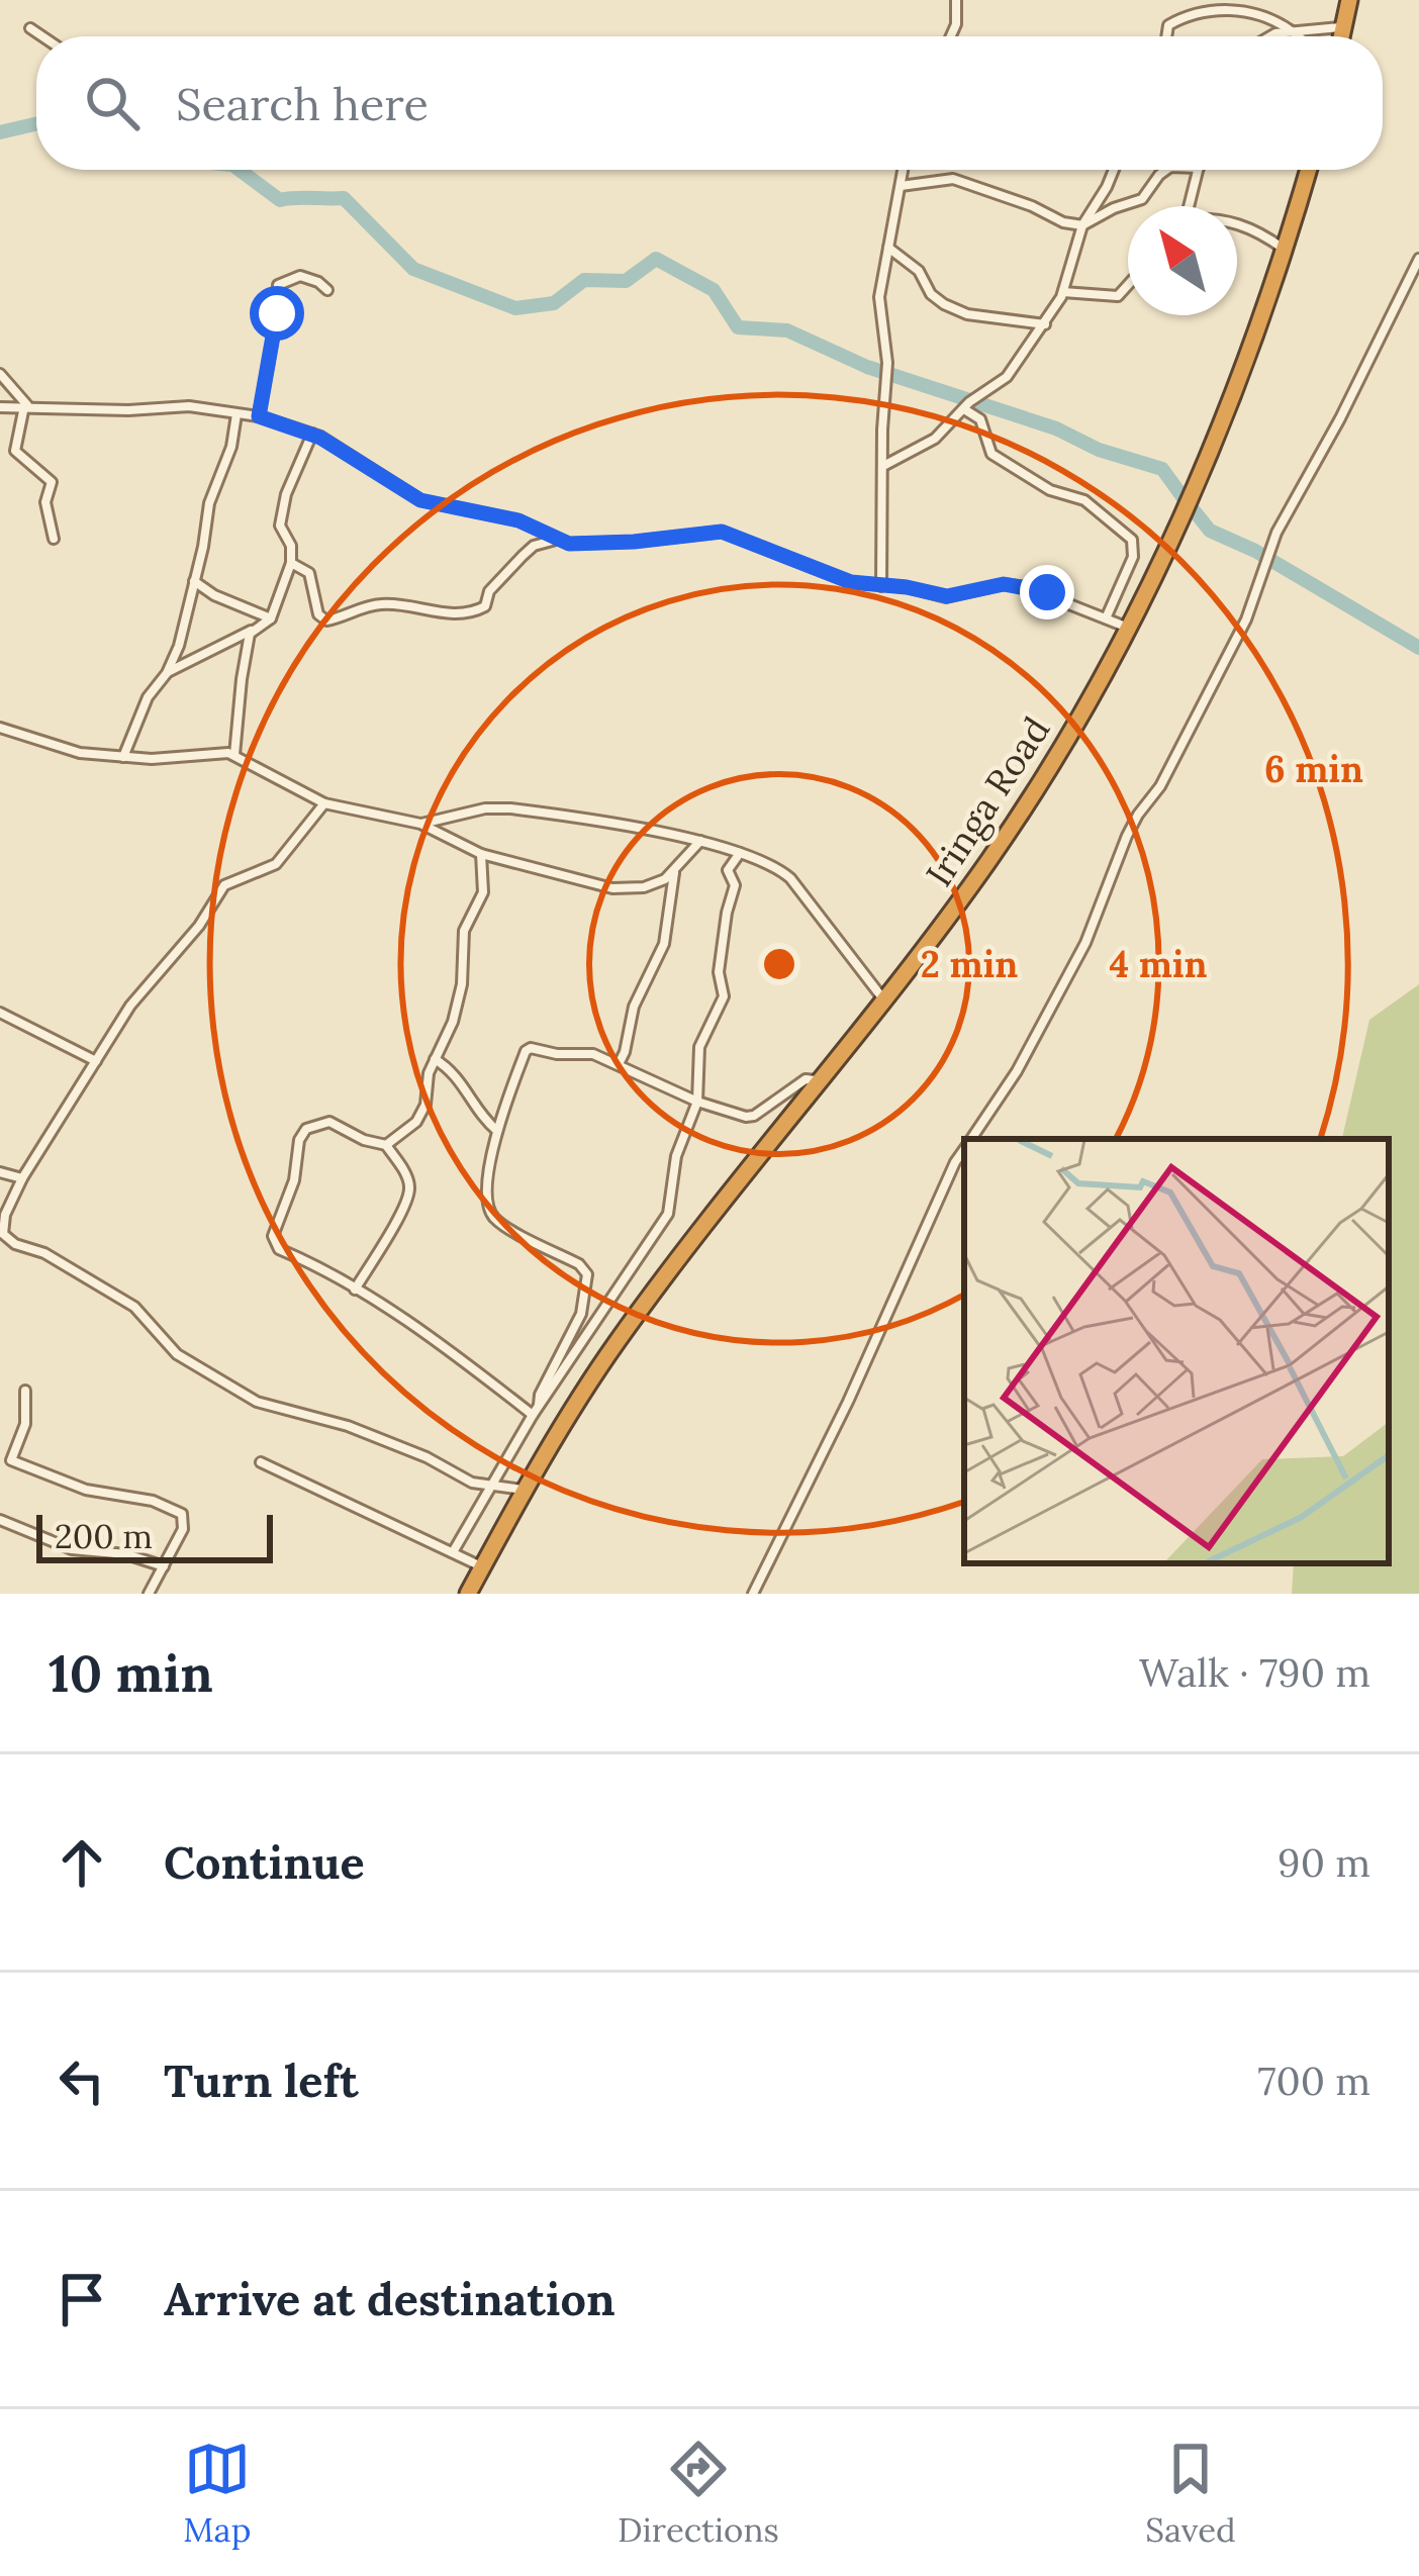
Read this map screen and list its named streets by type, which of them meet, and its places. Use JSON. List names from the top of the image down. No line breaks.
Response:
{"streets":{"highway":["Iringa Road"]},"scale_bar":"200 m","north":"top left","page":{"search":"Search here","scale":"200 m","heading":["10 min","Walk · 790 m"],"list":[["Continue","90 m"],["Turn left","700 m"],"Arrive at destination"],"nav":["Map","Directions","Saved"]},"rings":["6 min","2 min","4 min"]}
